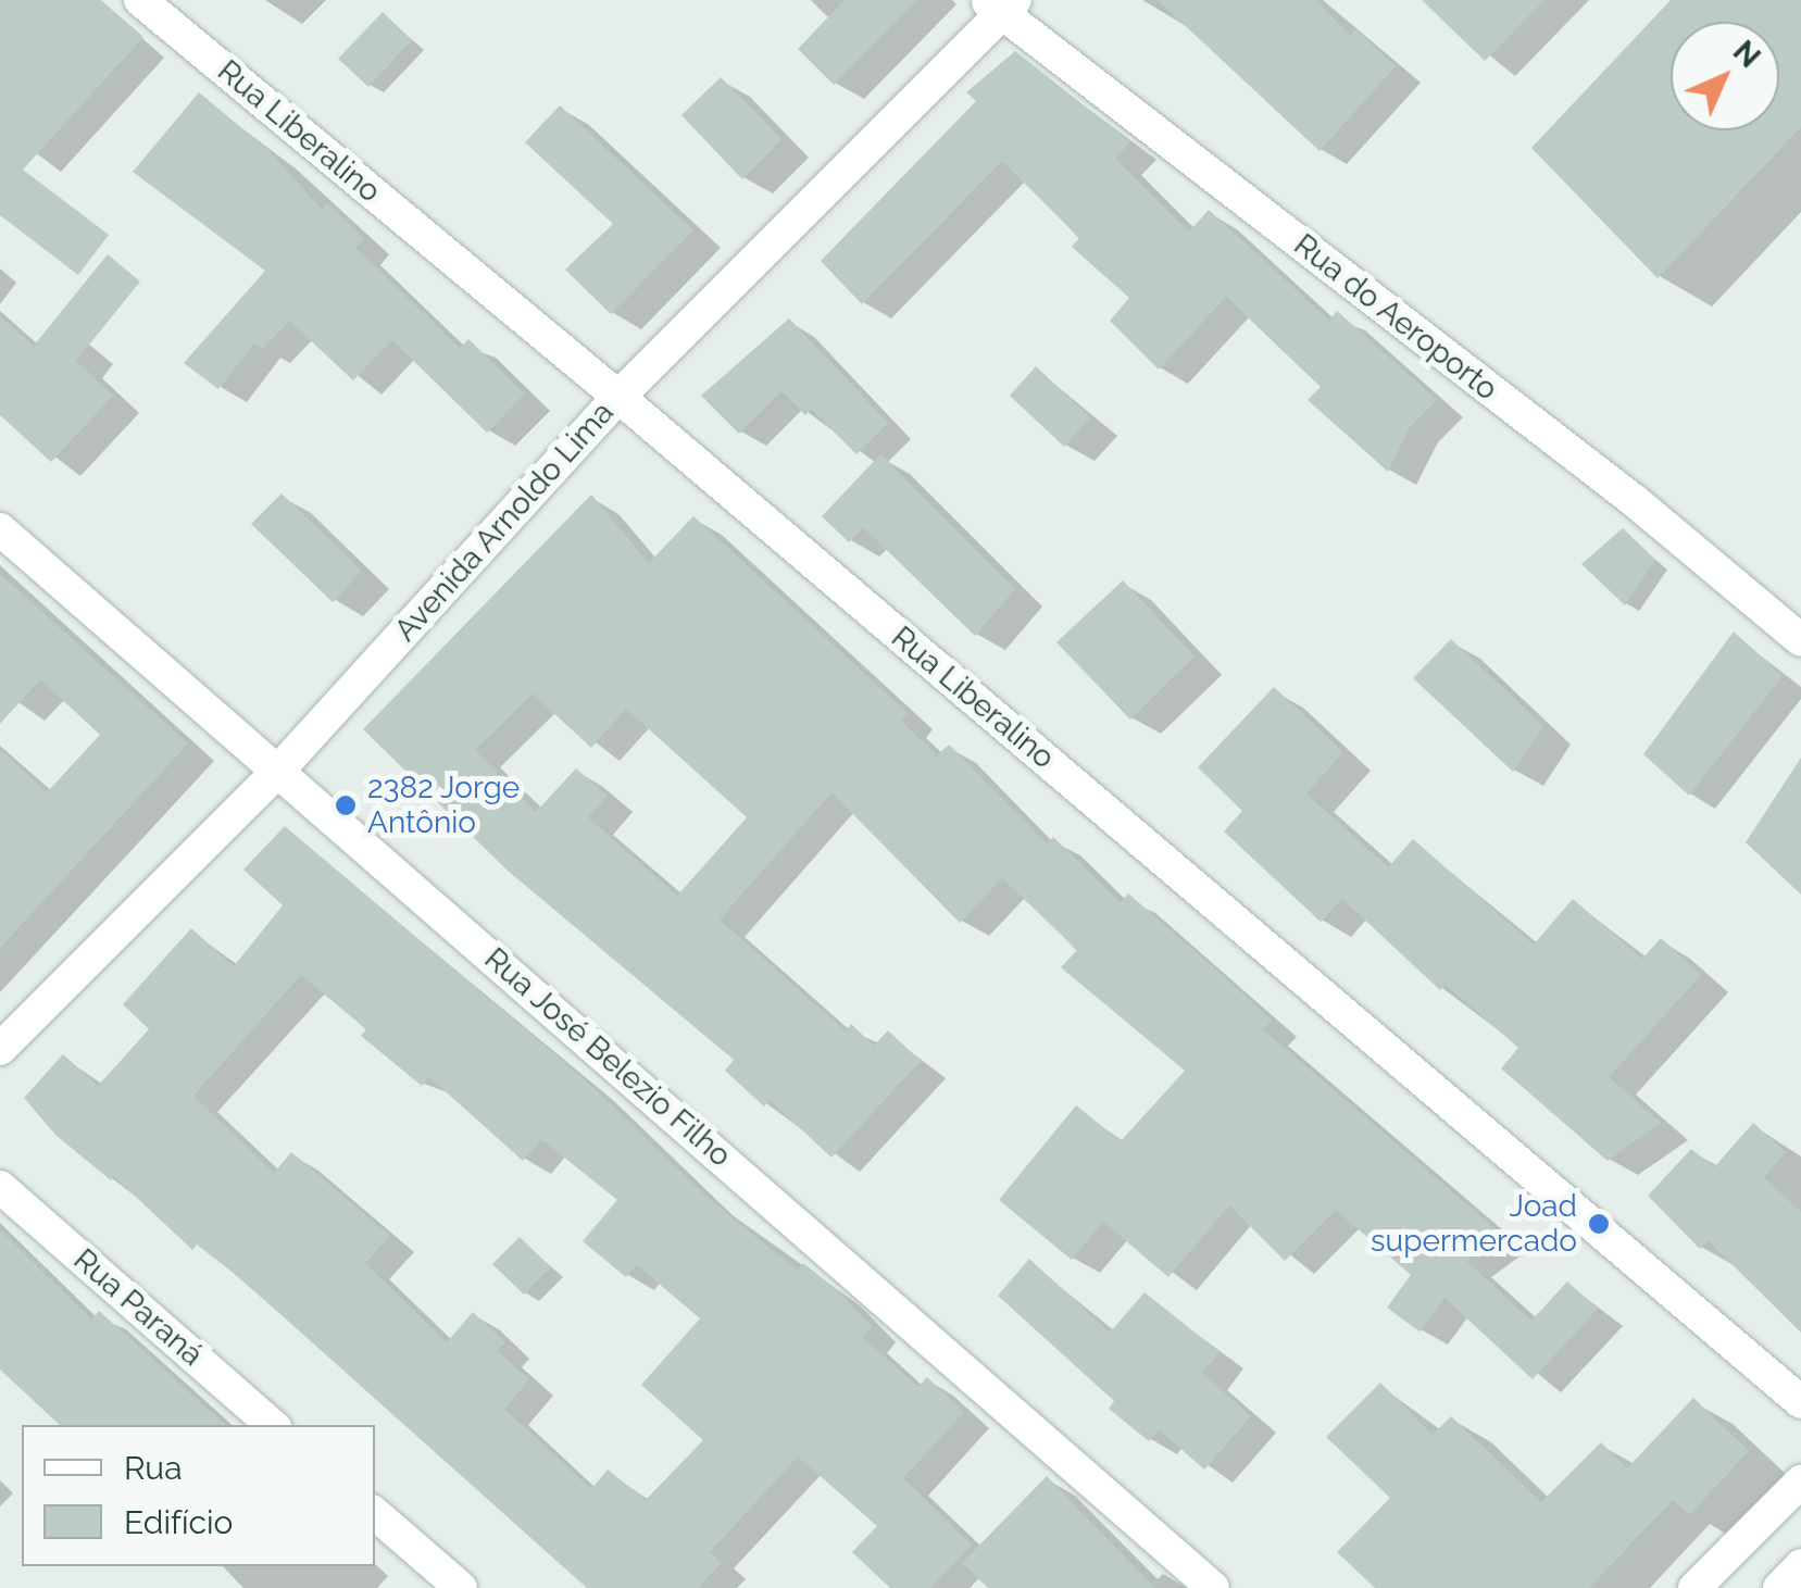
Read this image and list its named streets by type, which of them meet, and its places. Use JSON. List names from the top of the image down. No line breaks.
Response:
{"streets":{"street":["Rua Liberalino","Rua do Aeroporto","Avenida Arnoldo Lima","Rua José Belezio Filho","Rua Paraná"]},"crossings":[["Rua Liberalino","Avenida Arnoldo Lima"],["Rua do Aeroporto","Avenida Arnoldo Lima"],["Avenida Arnoldo Lima","Rua José Belezio Filho"]],"places":["2382 Jorge Antônio","Joad supermercado"],"legend":["Rua","Edifício"],"north":"top right"}
